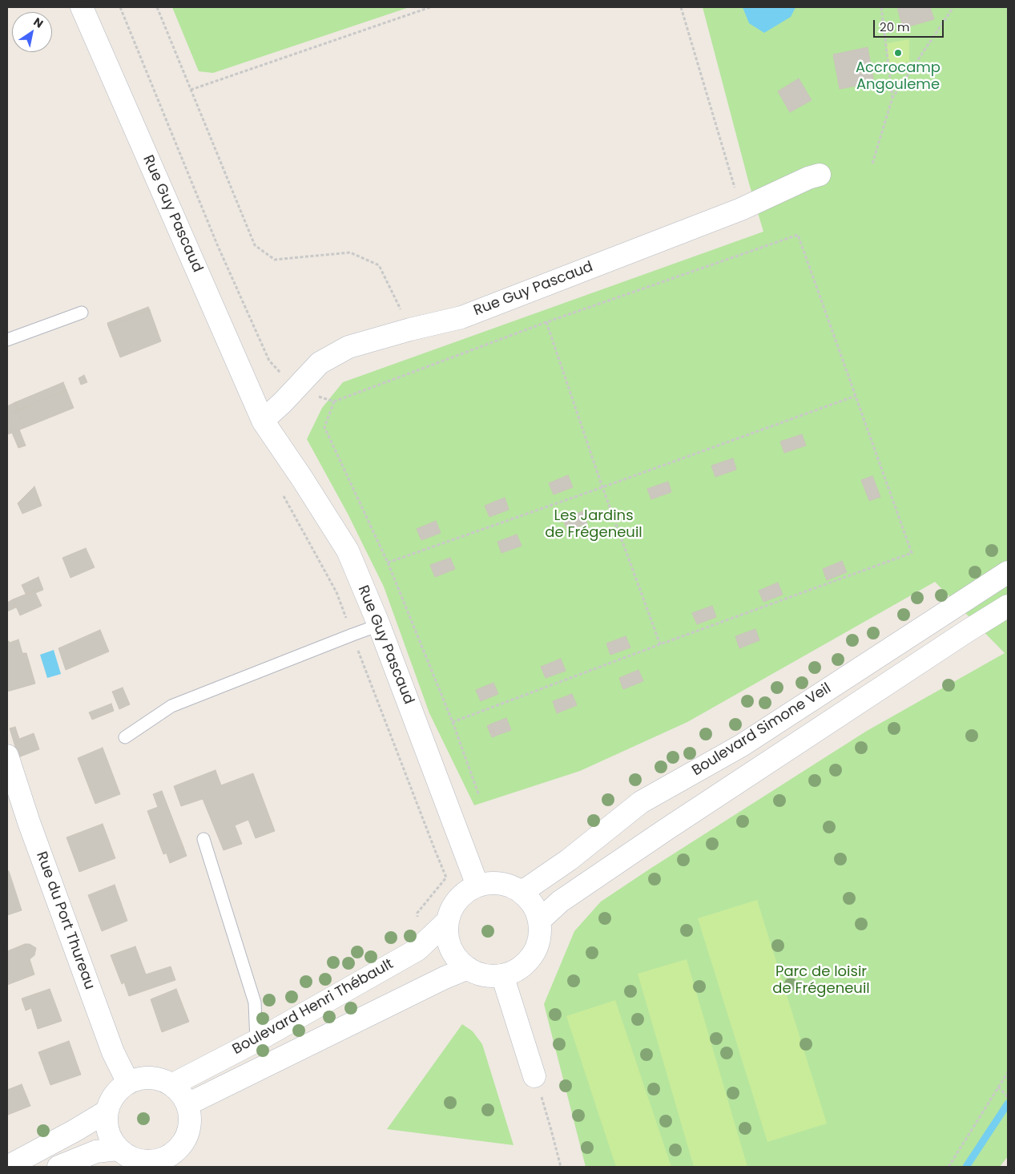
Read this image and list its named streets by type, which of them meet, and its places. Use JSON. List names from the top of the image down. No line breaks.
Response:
{"streets":{"main road":["Rue Guy Pascaud","Boulevard Simone Veil","Rue du Port Thureau","Boulevard Henri Thébault"]},"crossings":[["Rue Guy Pascaud","Boulevard Simone Veil"],["Rue Guy Pascaud","Boulevard Henri Thébault"],["Boulevard Simone Veil","Boulevard Henri Thébault"],["Rue du Port Thureau","Boulevard Henri Thébault"]],"parks":["Les Jardins de Frégeneuil","Parc de loisir de Frégeneuil"],"places":["Accrocamp Angouleme"],"scale_bar":"20 m","north":"top right"}
